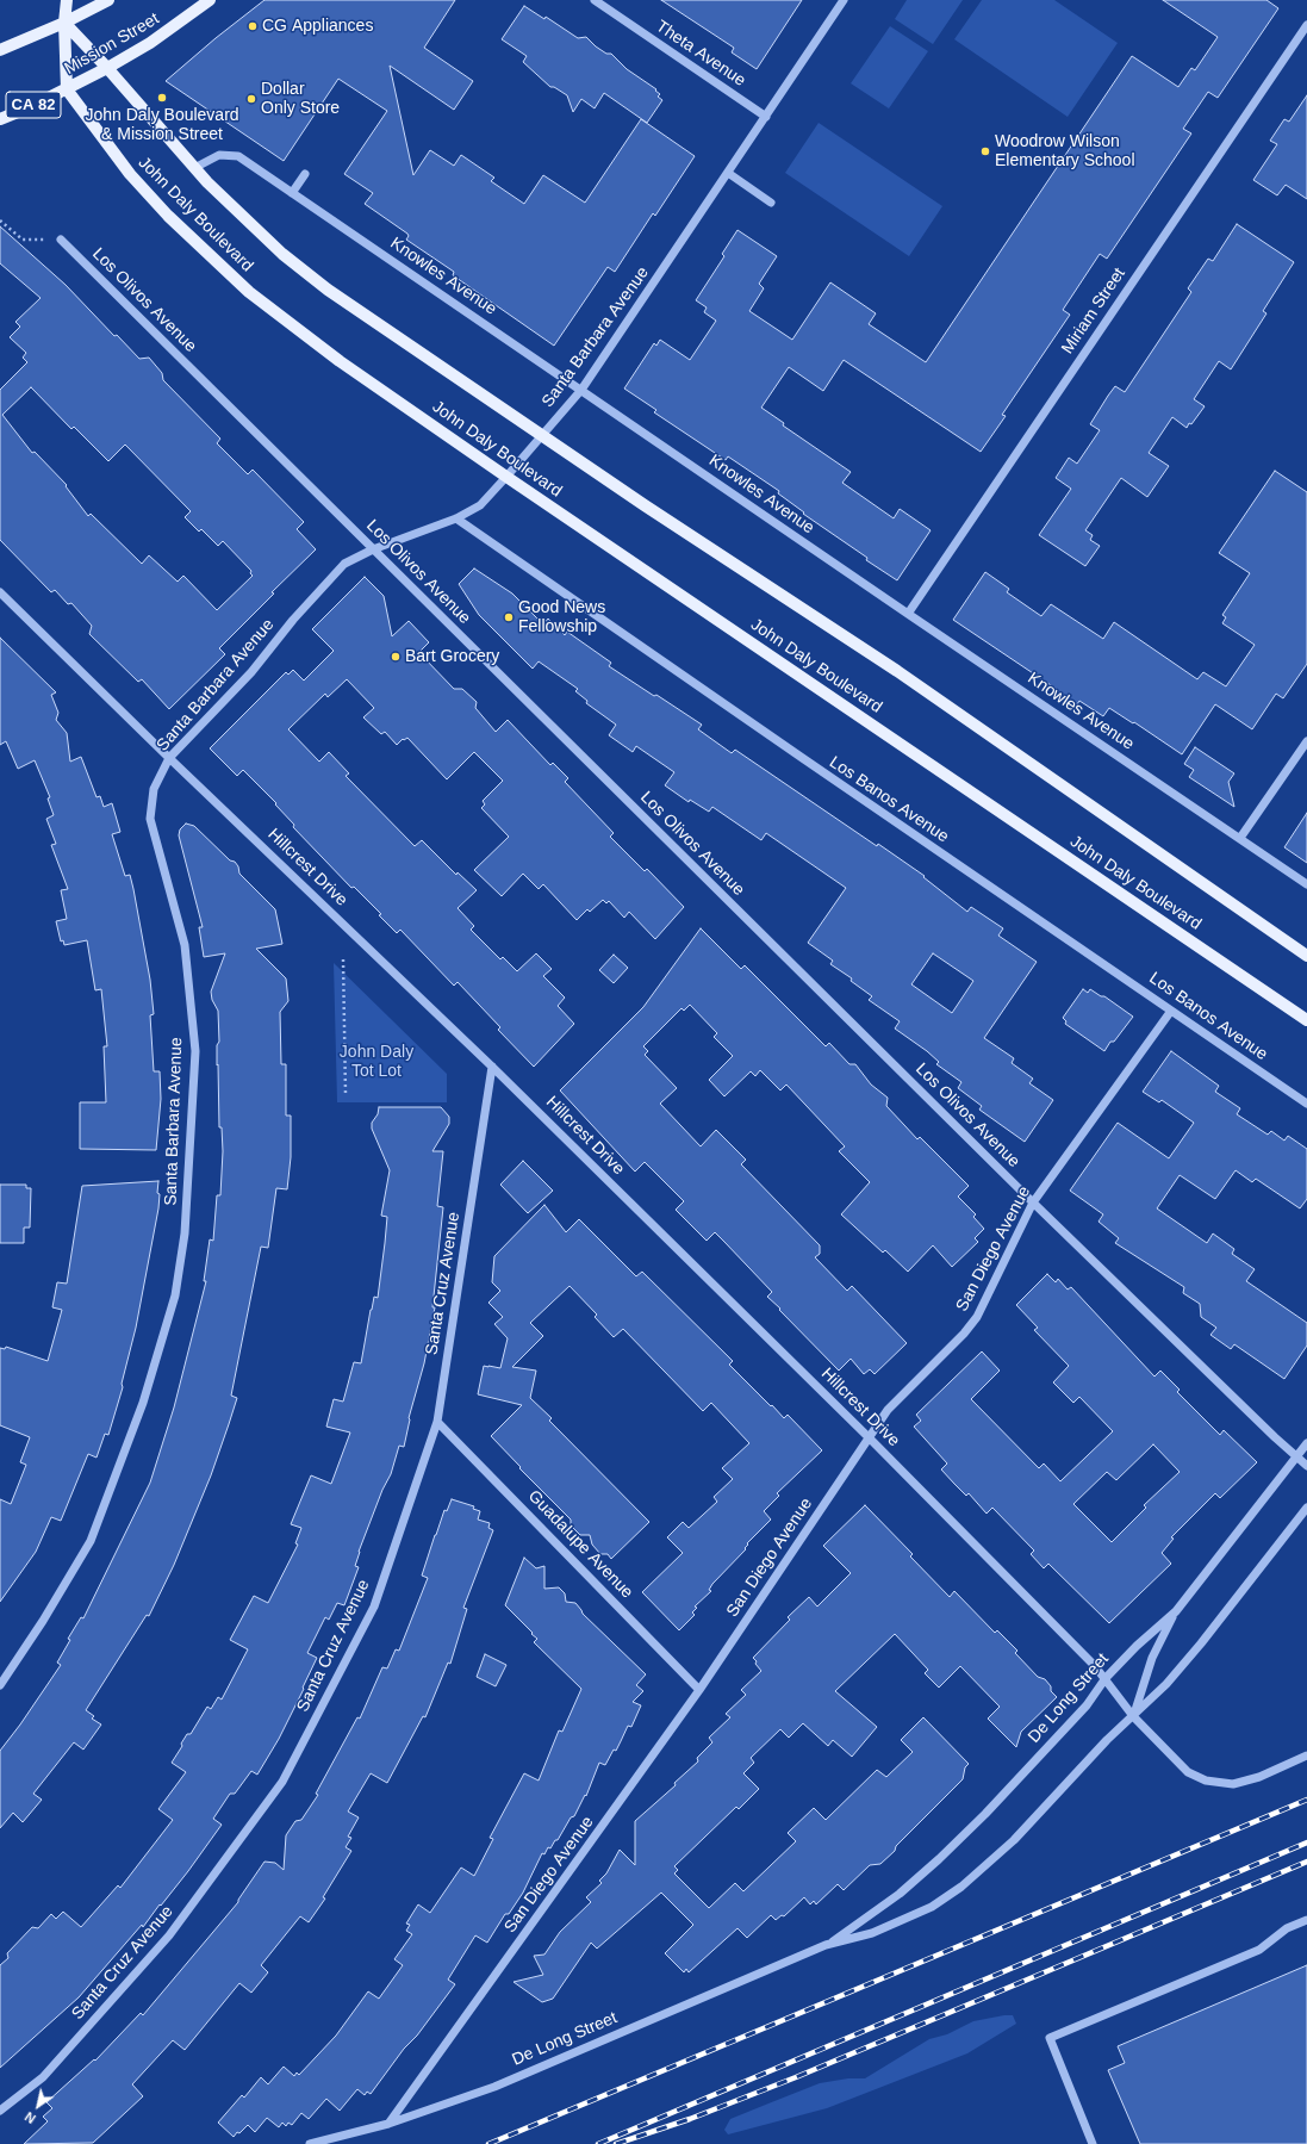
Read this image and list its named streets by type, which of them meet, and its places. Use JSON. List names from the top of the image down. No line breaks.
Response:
{"streets":{"main road":["Mission Street","CA 82","John Daly Boulevard"],"street":["Theta Avenue","Knowles Avenue","Los Olivos Avenue","Miriam Street","Santa Barbara Avenue","Los Banos Avenue","Hillcrest Drive","San Diego Avenue","Santa Cruz Avenue","Guadalupe Avenue","De Long Street"]},"crossings":[["Mission Street","John Daly Boulevard"],["Theta Avenue","Santa Barbara Avenue"],["John Daly Boulevard","Knowles Avenue"],["John Daly Boulevard","Santa Barbara Avenue"],["Knowles Avenue","Miriam Street"],["Knowles Avenue","Santa Barbara Avenue"],["Los Olivos Avenue","Santa Barbara Avenue"],["Los Olivos Avenue","San Diego Avenue"],["Los Olivos Avenue","De Long Street"],["Santa Barbara Avenue","Los Banos Avenue"],["Santa Barbara Avenue","Hillcrest Drive"],["Los Banos Avenue","San Diego Avenue"],["Hillcrest Drive","San Diego Avenue"],["Hillcrest Drive","Santa Cruz Avenue"],["Hillcrest Drive","De Long Street"],["San Diego Avenue","Guadalupe Avenue"],["San Diego Avenue","De Long Street"],["Santa Cruz Avenue","Guadalupe Avenue"]],"parks":["John Daly Tot Lot"],"places":["CG Appliances","John Daly Boulevard & Mission Street","Dollar Only Store","Woodrow Wilson Elementary School","Good News Fellowship","Bart Grocery"],"north":"bottom left"}
